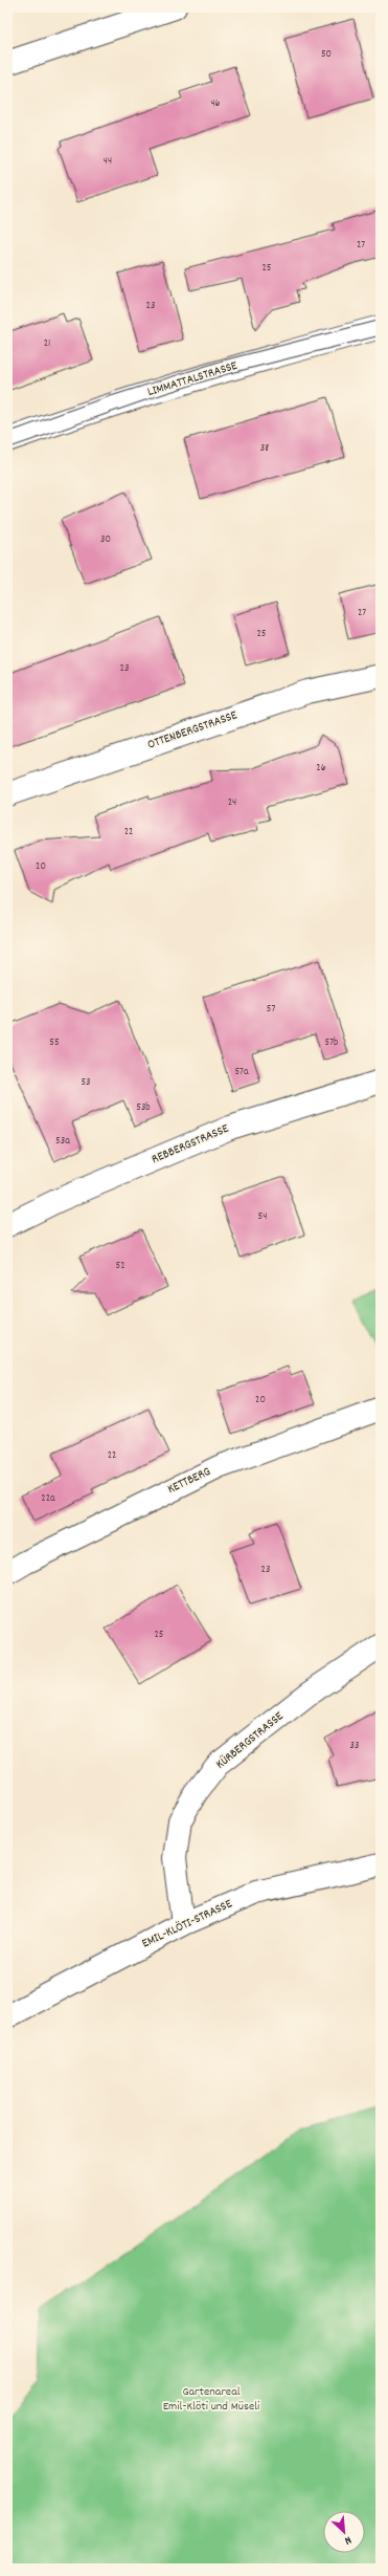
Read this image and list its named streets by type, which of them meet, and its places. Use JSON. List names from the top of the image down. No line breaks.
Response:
{"streets":{"street":["LIMMATTALSTRASSE","OTTENBERGSTRASSE","REBBERGSTRASSE","KETTBERG","KÜRBERGSTRASSE","EMIL-KLÖTI-STRASSE"]},"crossings":[["KÜRBERGSTRASSE","EMIL-KLÖTI-STRASSE"]],"parks":["Gartenareal Emil-Klöti und Müseli"],"house_numbers":["50","46","44","27","25","23","21","38","30","27","25","23","26","24","22","20","57","55","57b","57a","53","53b","53a","54","52","20","22","22a","23","25","33"],"north":"bottom right"}
